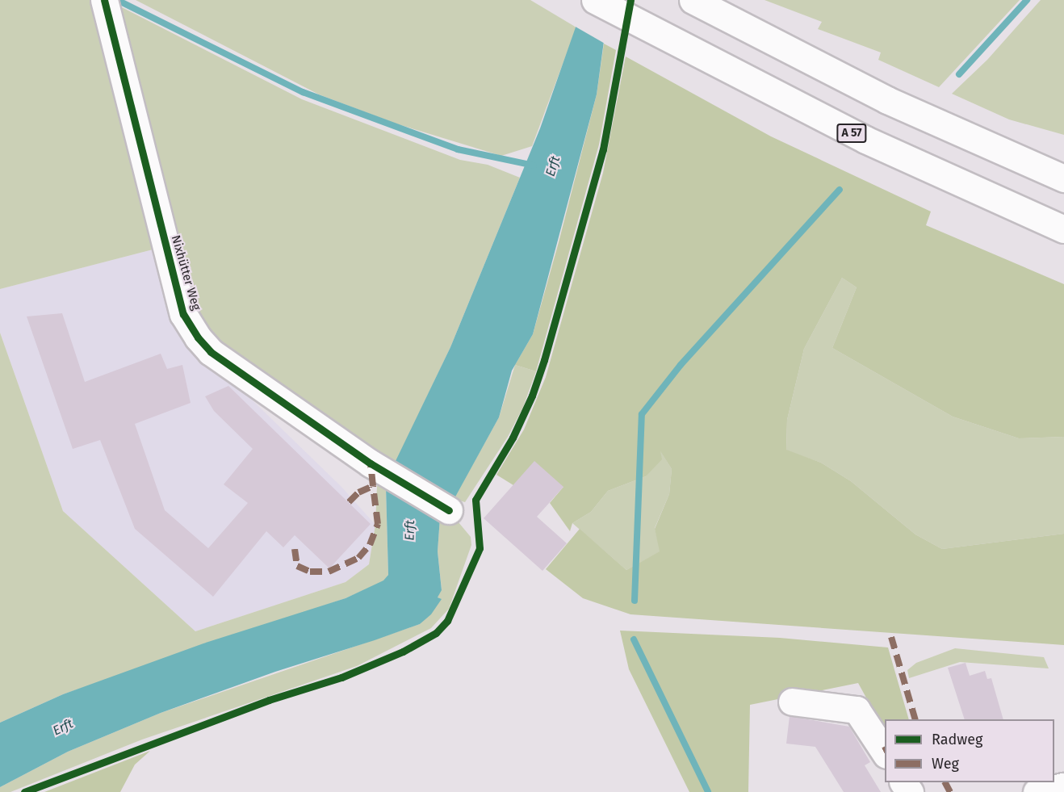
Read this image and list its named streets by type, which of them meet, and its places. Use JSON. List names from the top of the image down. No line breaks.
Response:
{"streets":{"main road":["A 57","Nixhütter Weg"]},"water":["Erft"],"legend":["Radweg","Weg"]}
